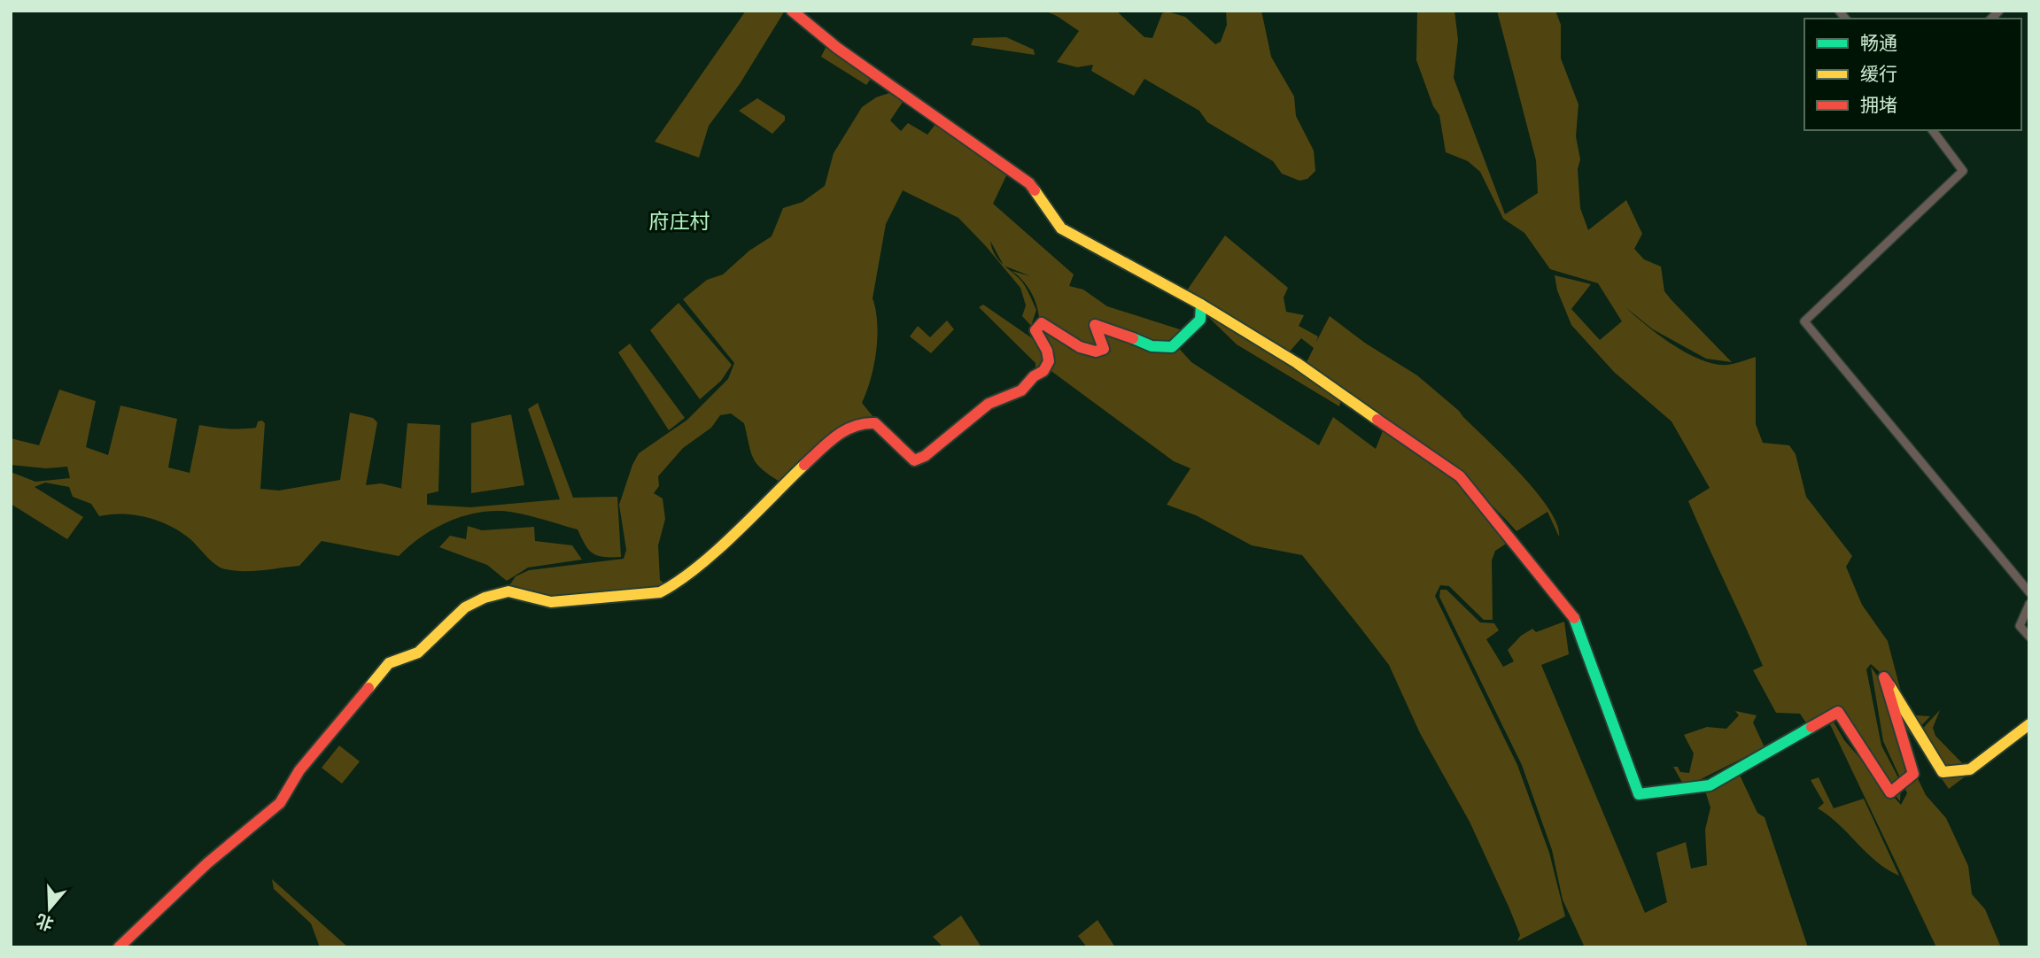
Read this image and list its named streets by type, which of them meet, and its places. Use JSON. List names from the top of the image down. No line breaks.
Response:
{"districts":["府庄村"],"legend":["畅通","缓行","拥堵"],"north":"bottom"}
